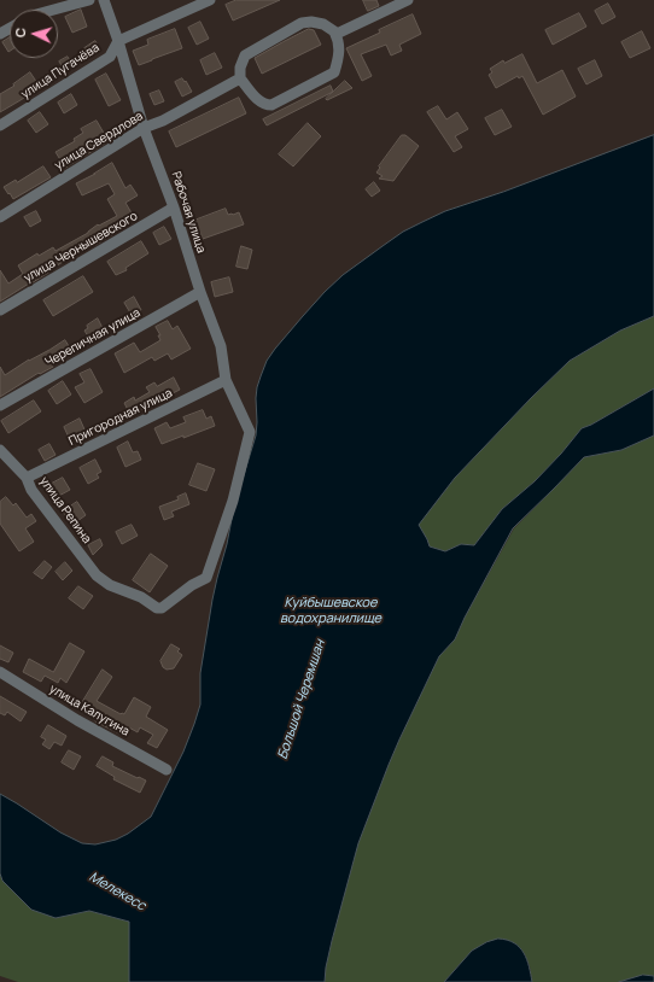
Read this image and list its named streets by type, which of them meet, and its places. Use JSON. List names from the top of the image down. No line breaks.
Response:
{"streets":{"street":["улица Пугачёва","улица Свердлова","Рабочая улица","улица Чернышевского","Черепичная улица","Пригородная улица","улица Репина","улица Калугина"]},"crossings":[["улица Пугачёва","Рабочая улица"],["улица Свердлова","Рабочая улица"],["Рабочая улица","улица Чернышевского"],["Рабочая улица","Черепичная улица"],["Рабочая улица","Пригородная улица"],["Рабочая улица","улица Репина"],["Пригородная улица","улица Репина"]],"water":["Куйбышевское водохранилище","Большой Черемшан","Мелекесс"],"north":"left"}
